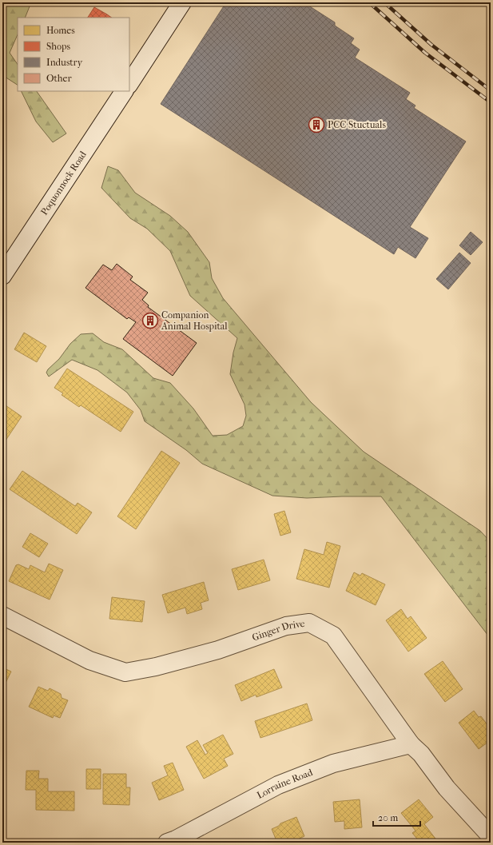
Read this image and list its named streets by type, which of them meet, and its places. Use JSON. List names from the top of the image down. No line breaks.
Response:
{"streets":{"street":["Poquonnock Road","Ginger Drive","Lorraine Road"]},"crossings":[["Ginger Drive","Lorraine Road"]],"places":{"building":["PCC Stuctuals","Companion Animal Hospital"]},"legend":["Homes","Shops","Industry","Other"],"scale_bar":"20 m"}
